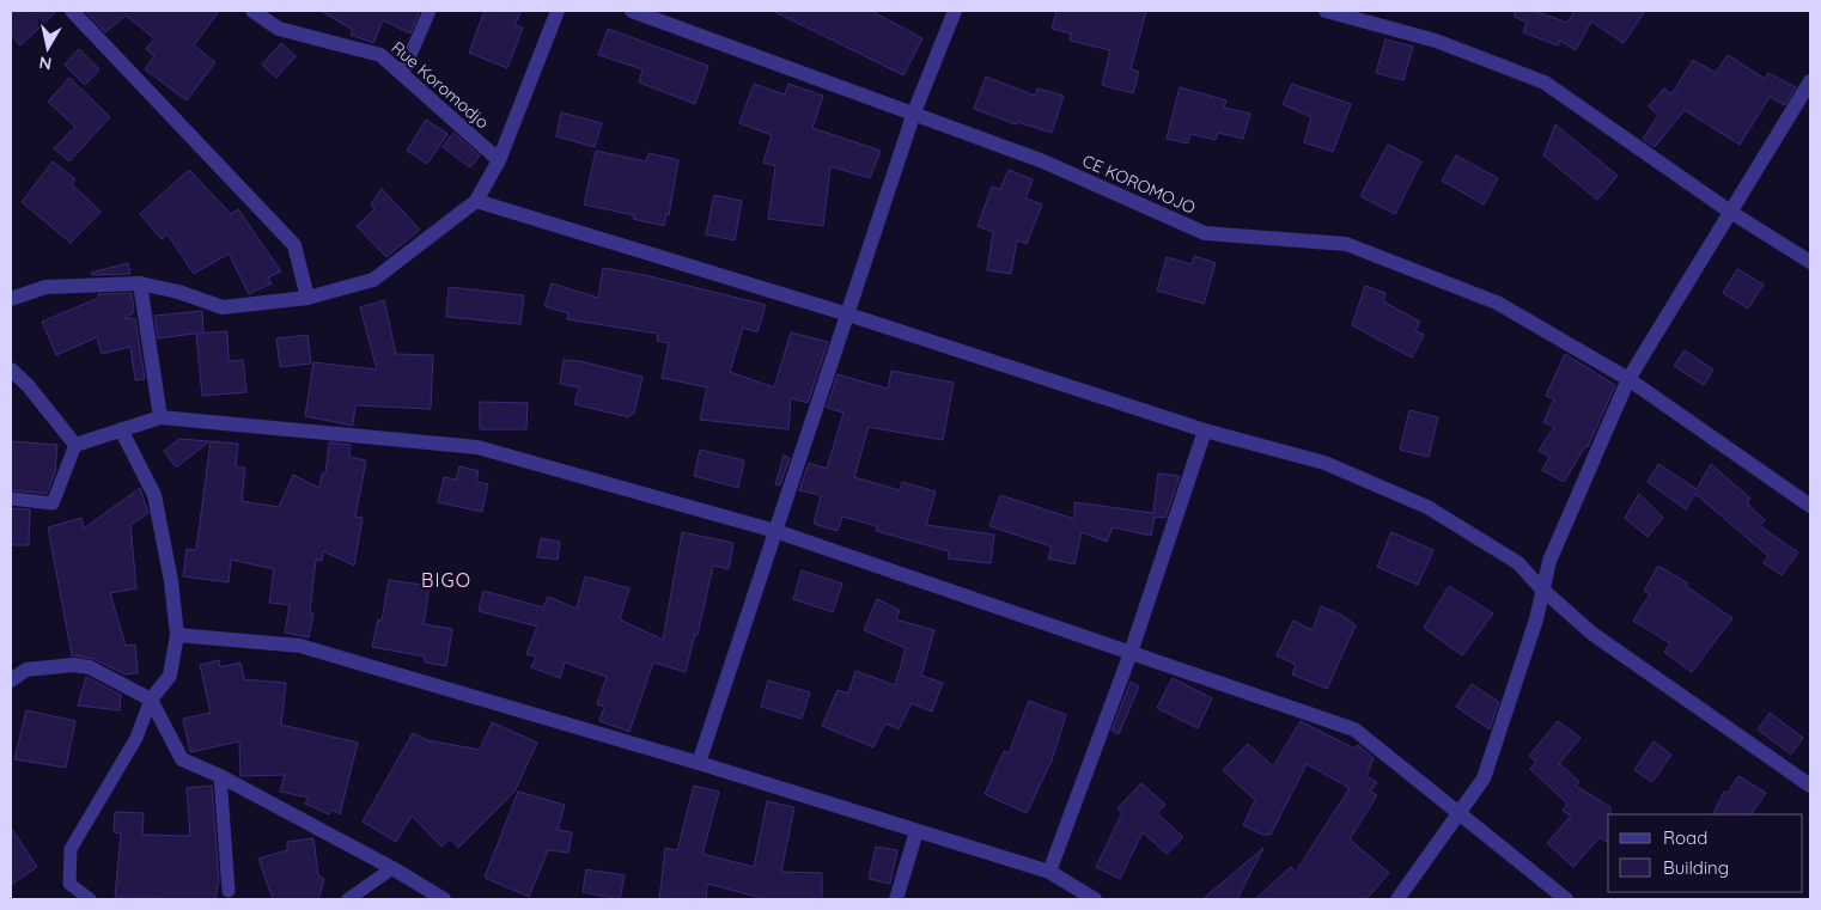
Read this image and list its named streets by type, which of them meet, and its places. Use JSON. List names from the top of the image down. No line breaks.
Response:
{"streets":{"street":["Rue Koromodjo","CE KOROMOJO"]},"districts":["BIGO"],"legend":["Road","Building"],"north":"bottom"}
